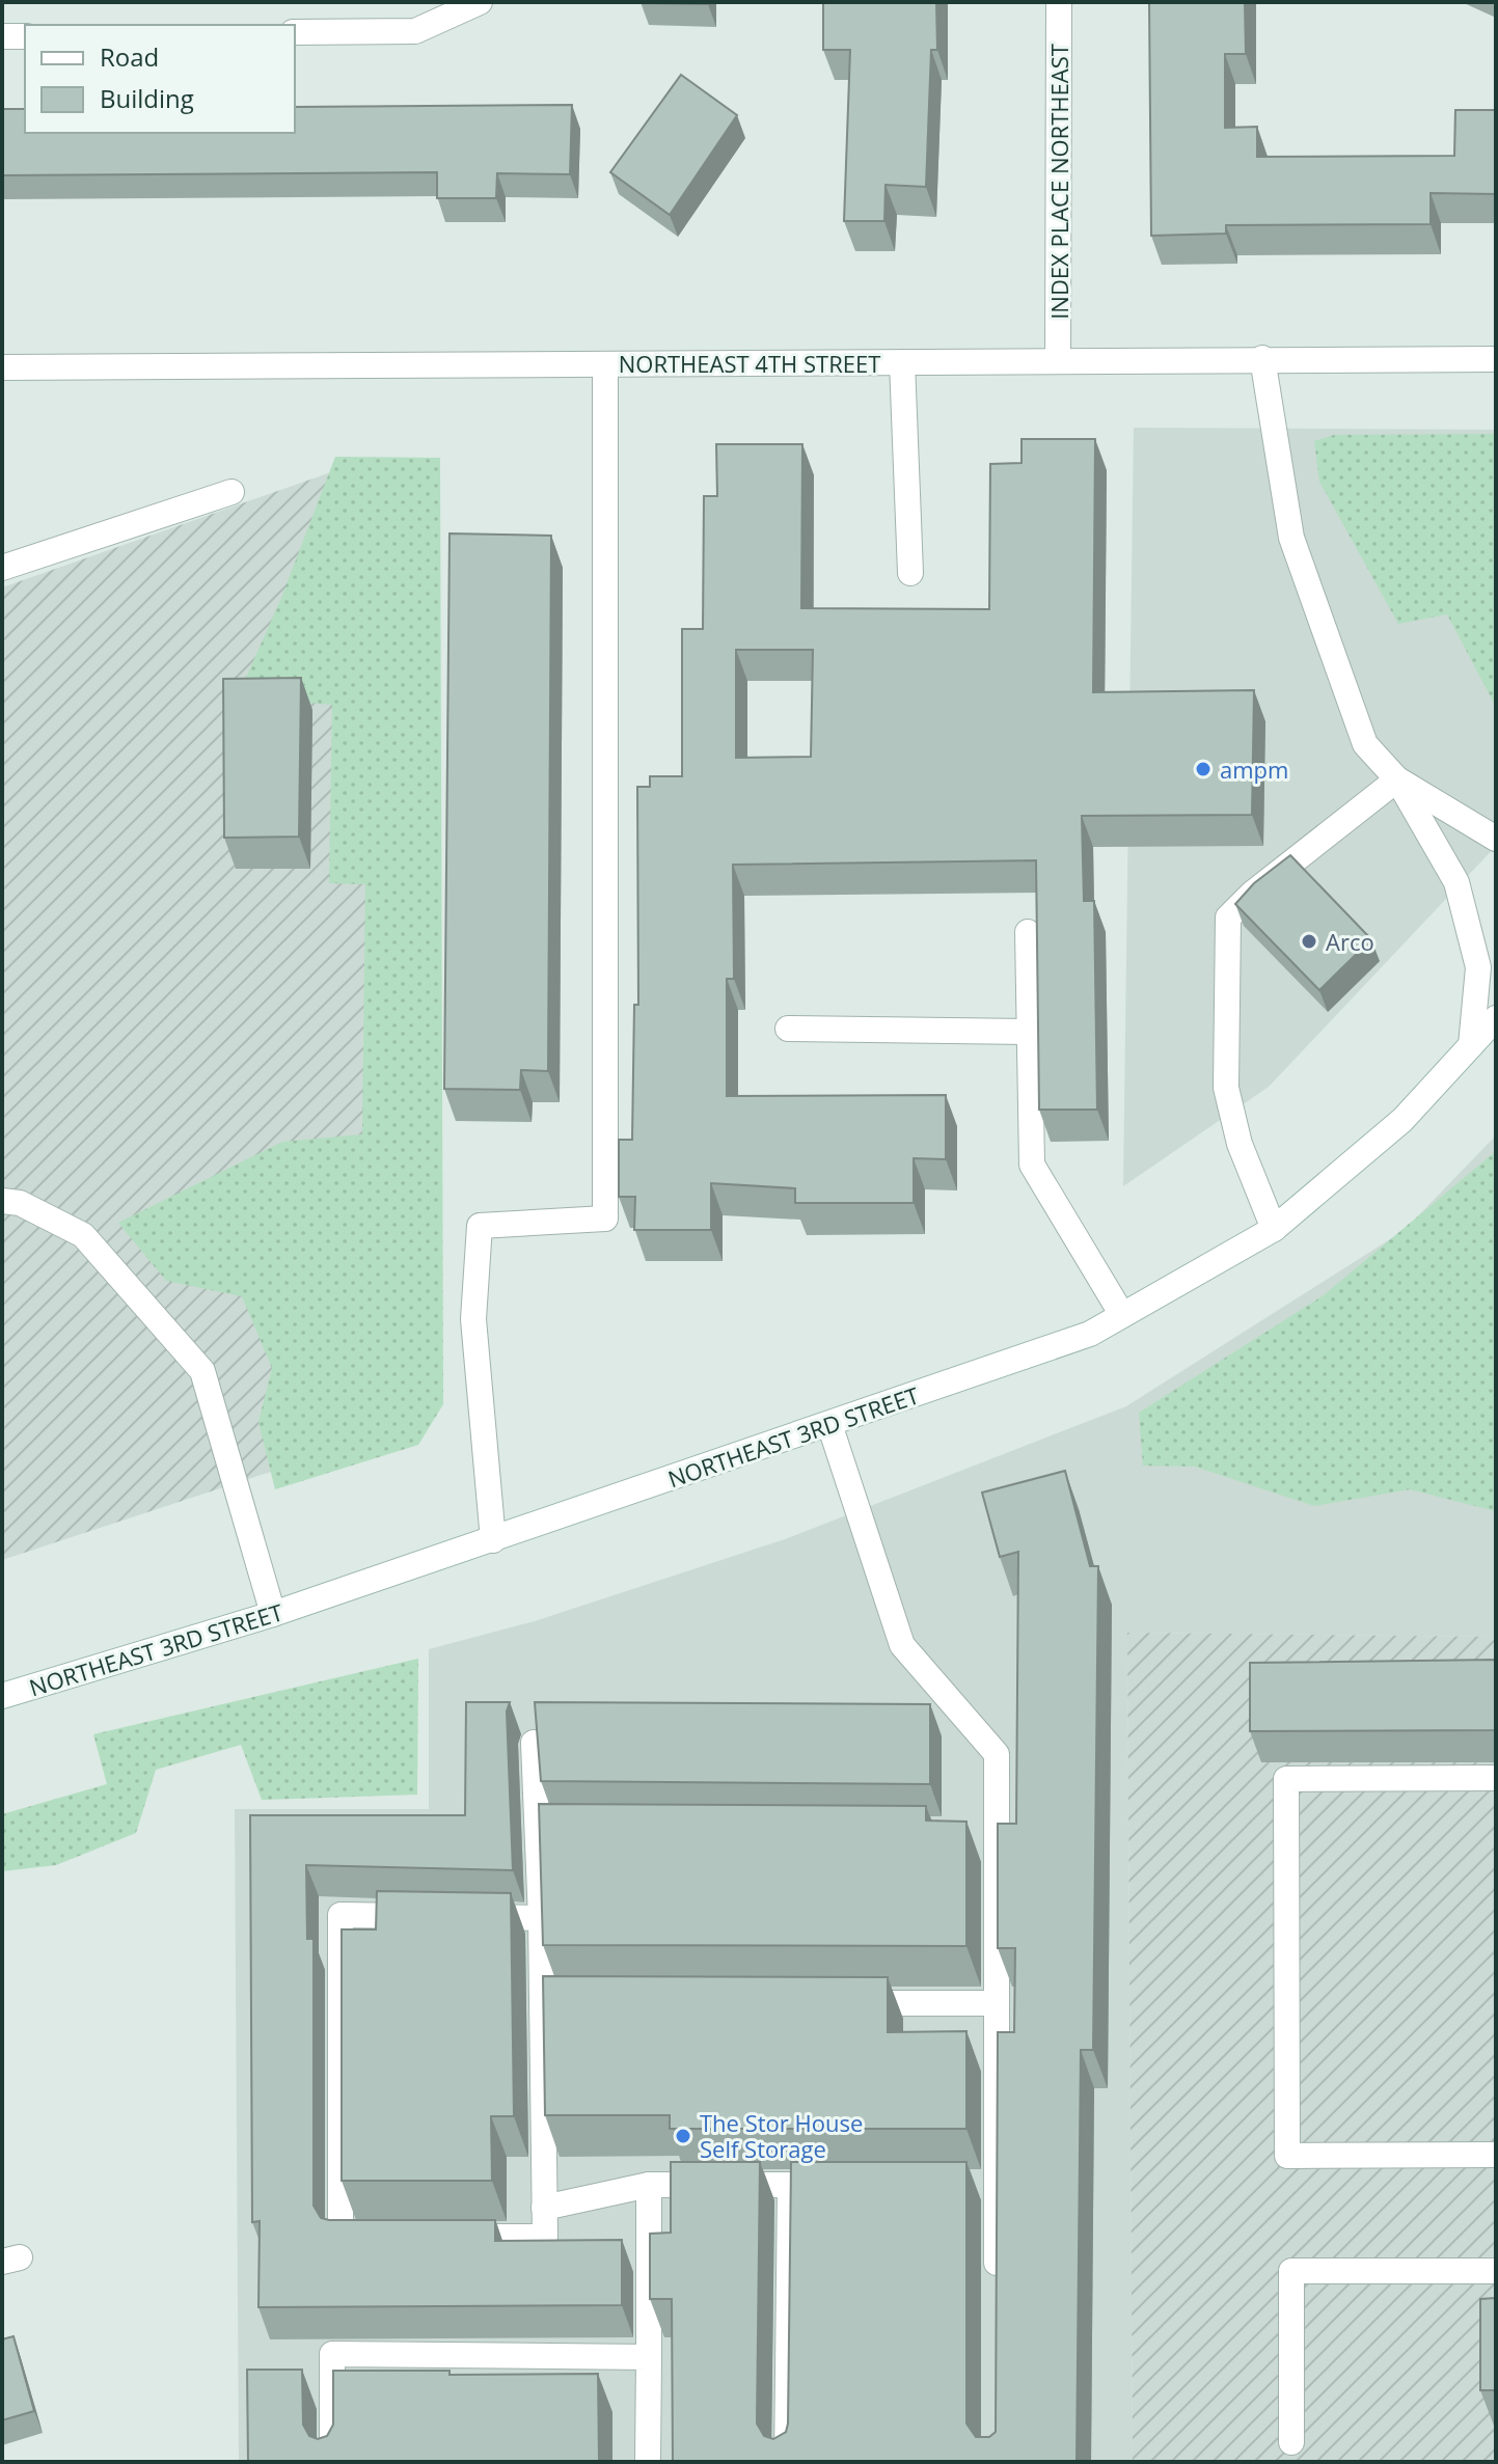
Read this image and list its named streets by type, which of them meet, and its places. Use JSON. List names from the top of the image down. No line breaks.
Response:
{"streets":{"street":["INDEX PLACE NORTHEAST","NORTHEAST 4TH STREET","NORTHEAST 3RD STREET"]},"crossings":[["INDEX PLACE NORTHEAST","NORTHEAST 4TH STREET"]],"places":["ampm","Arco","The Stor House Self Storage"],"legend":["Road","Building"]}
